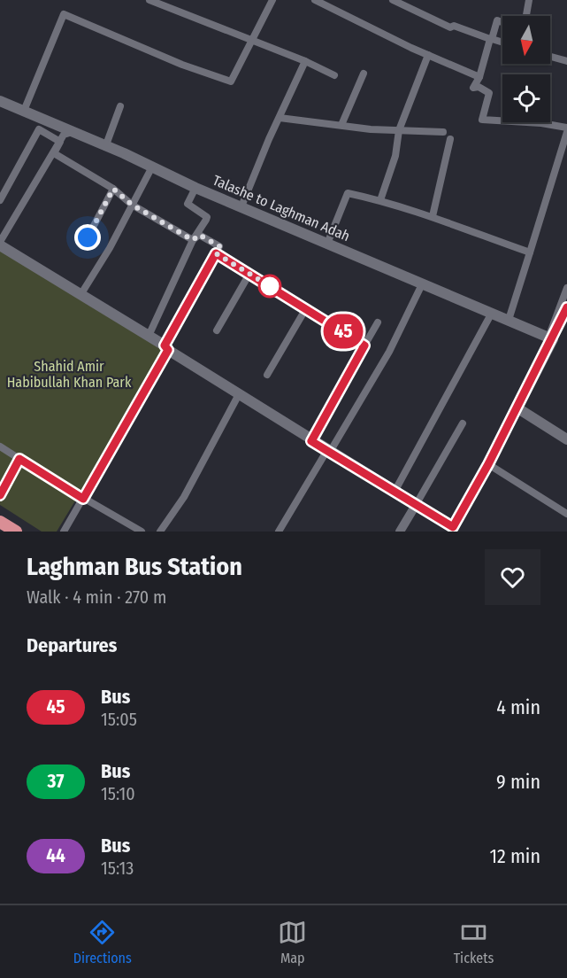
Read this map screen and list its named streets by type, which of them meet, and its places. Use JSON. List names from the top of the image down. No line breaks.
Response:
{"streets":{"main road":["Talashe to Laghman Adah"]},"parks":["Shahid Amir Habibullah Khan Park"],"lines":["bus line 45"],"north":"bottom","page":{"on_map":"45","heading":[["Laghman Bus Station","Walk · 4 min · 270 m"],"Departures"],"list":[{"mark":"45","name":"Bus","note":"15:05","value":"4 min"},{"mark":"37","name":"Bus","note":"15:10","value":"9 min"},{"mark":"44","name":"Bus","note":"15:13","value":"12 min"}],"tabs":["Directions","Map","Tickets"]}}
